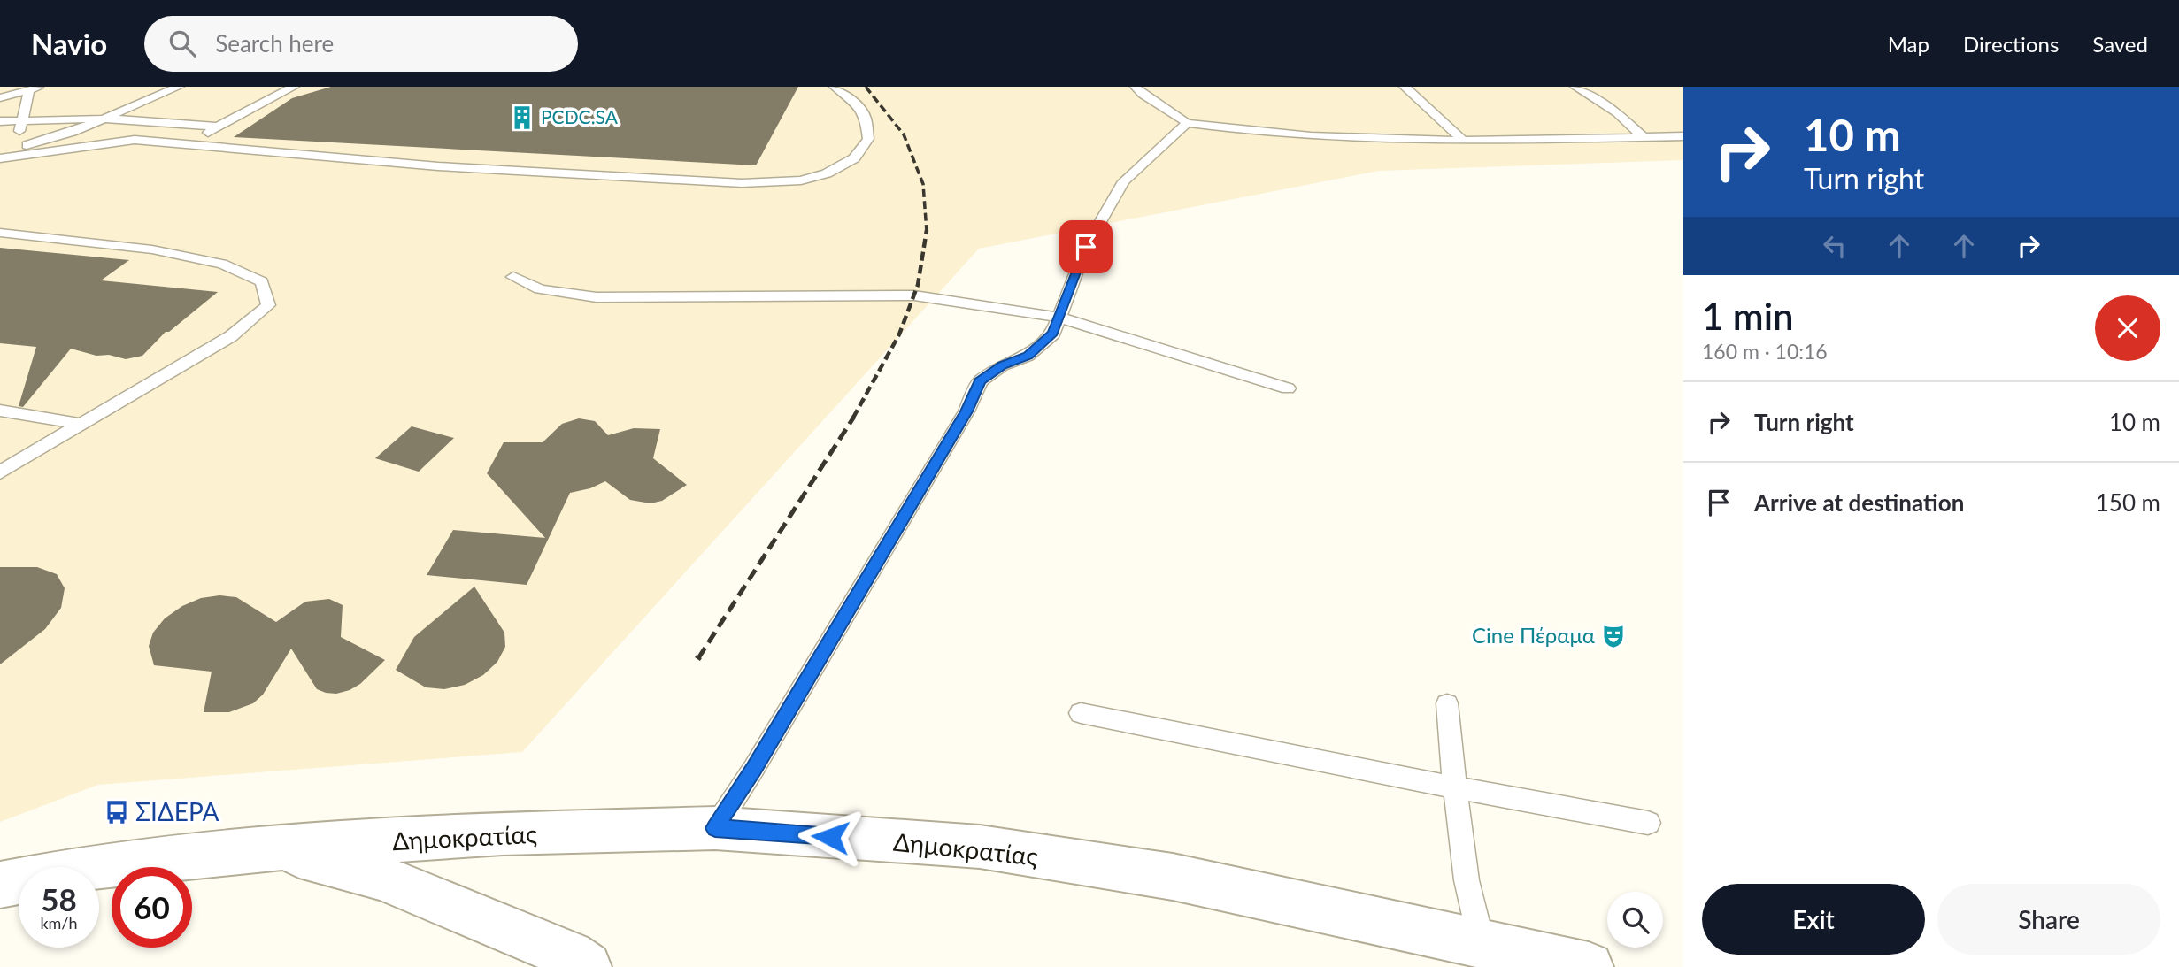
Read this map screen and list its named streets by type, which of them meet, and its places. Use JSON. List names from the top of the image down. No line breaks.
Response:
{"streets":{"main road":["Δημοκρατίας"]},"places":{"building":["PCDC.SA"],"theatre":["Cine Πέραμα"],"bus stop":["ΣΙΔΕΡΑ"]},"page":{"header":"Navio","search":"Search here","nav":["Map","Directions","Saved"],"turn":["10 m","Turn right"],"heading":["1 min","160 m · 10:16"],"list":[{"name":"Turn right","value":"10 m"},{"name":"Arrive at destination","value":"150 m"}],"speed":"58 km/h","limit":"60","buttons":["Exit","Share"]}}
